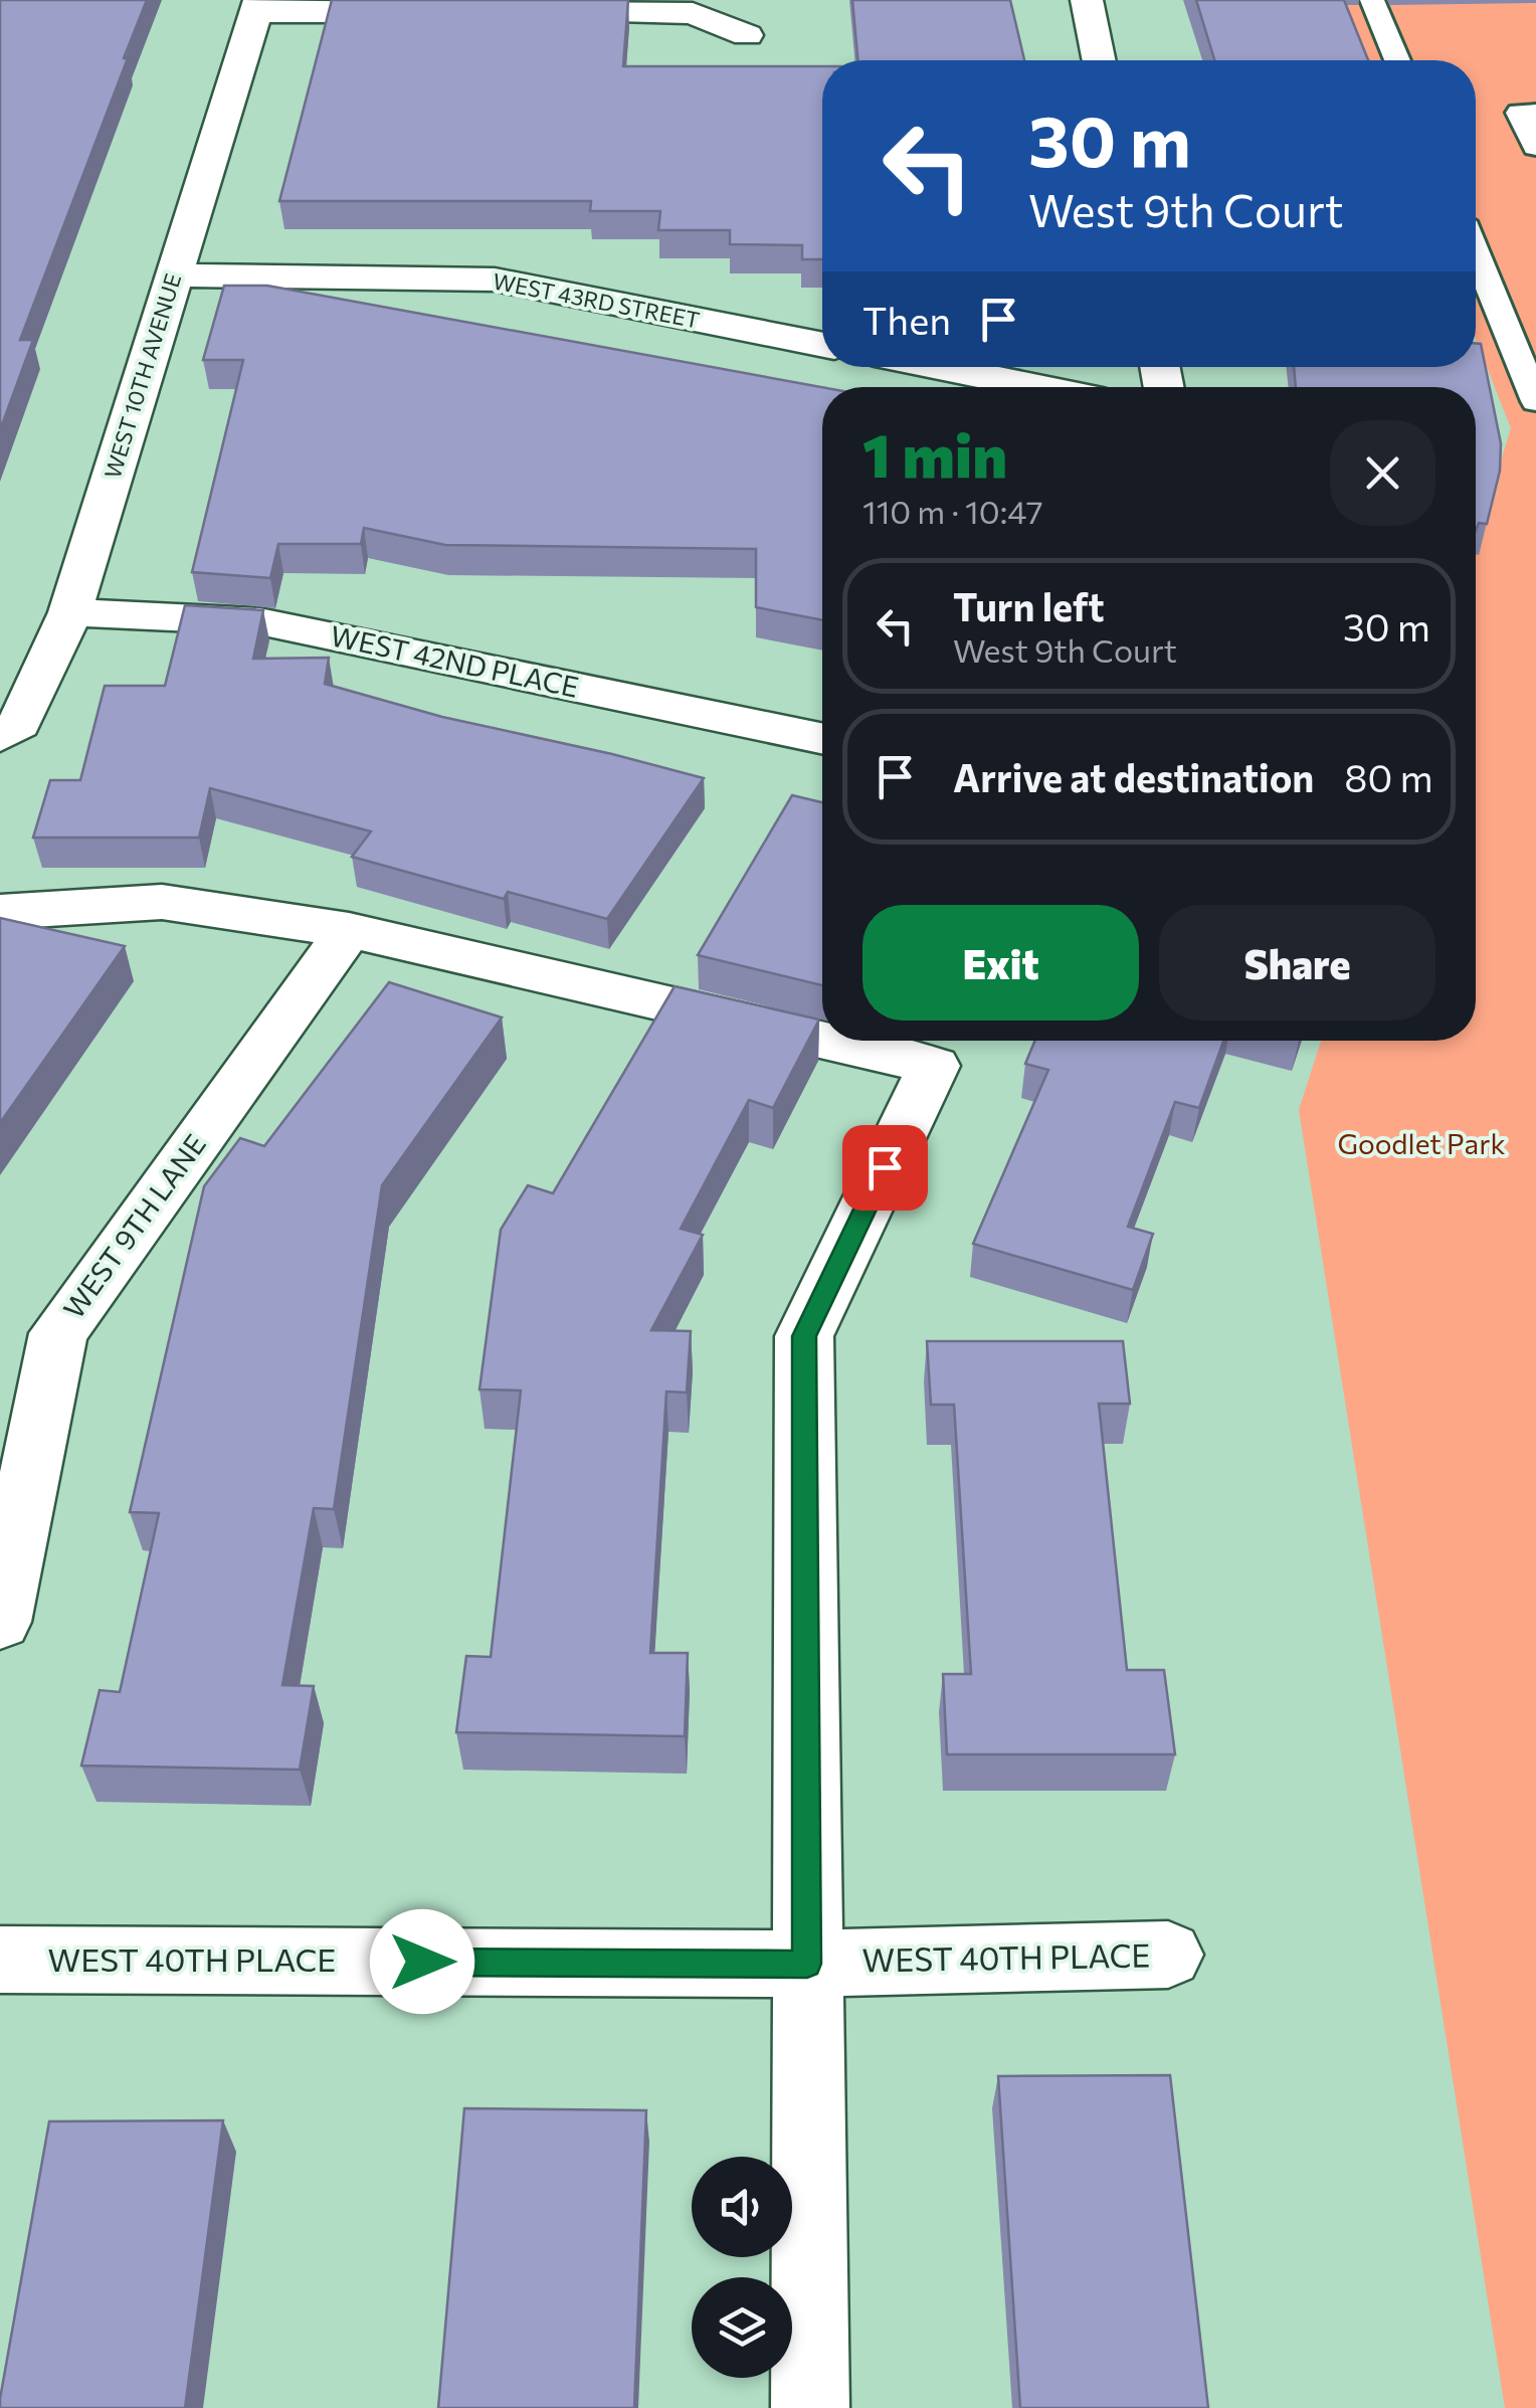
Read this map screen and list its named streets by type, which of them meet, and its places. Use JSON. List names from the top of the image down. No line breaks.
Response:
{"streets":{"street":["WEST 43RD STREET","WEST 10TH AVENUE","WEST 42ND PLACE","WEST 9TH LANE","WEST 40TH PLACE"]},"crossings":[["WEST 43RD STREET","WEST 10TH AVENUE"],["WEST 10TH AVENUE","WEST 42ND PLACE"]],"parks":["Goodlet Park"],"page":{"turn":["30 m","West 9th Court"],"then":"Then","heading":["1 min","110 m · 10:47"],"list":[{"name":"Turn left","note":"West 9th Court","value":"30 m"},{"name":"Arrive at destination","value":"80 m"}],"buttons":["Exit","Share"]}}
